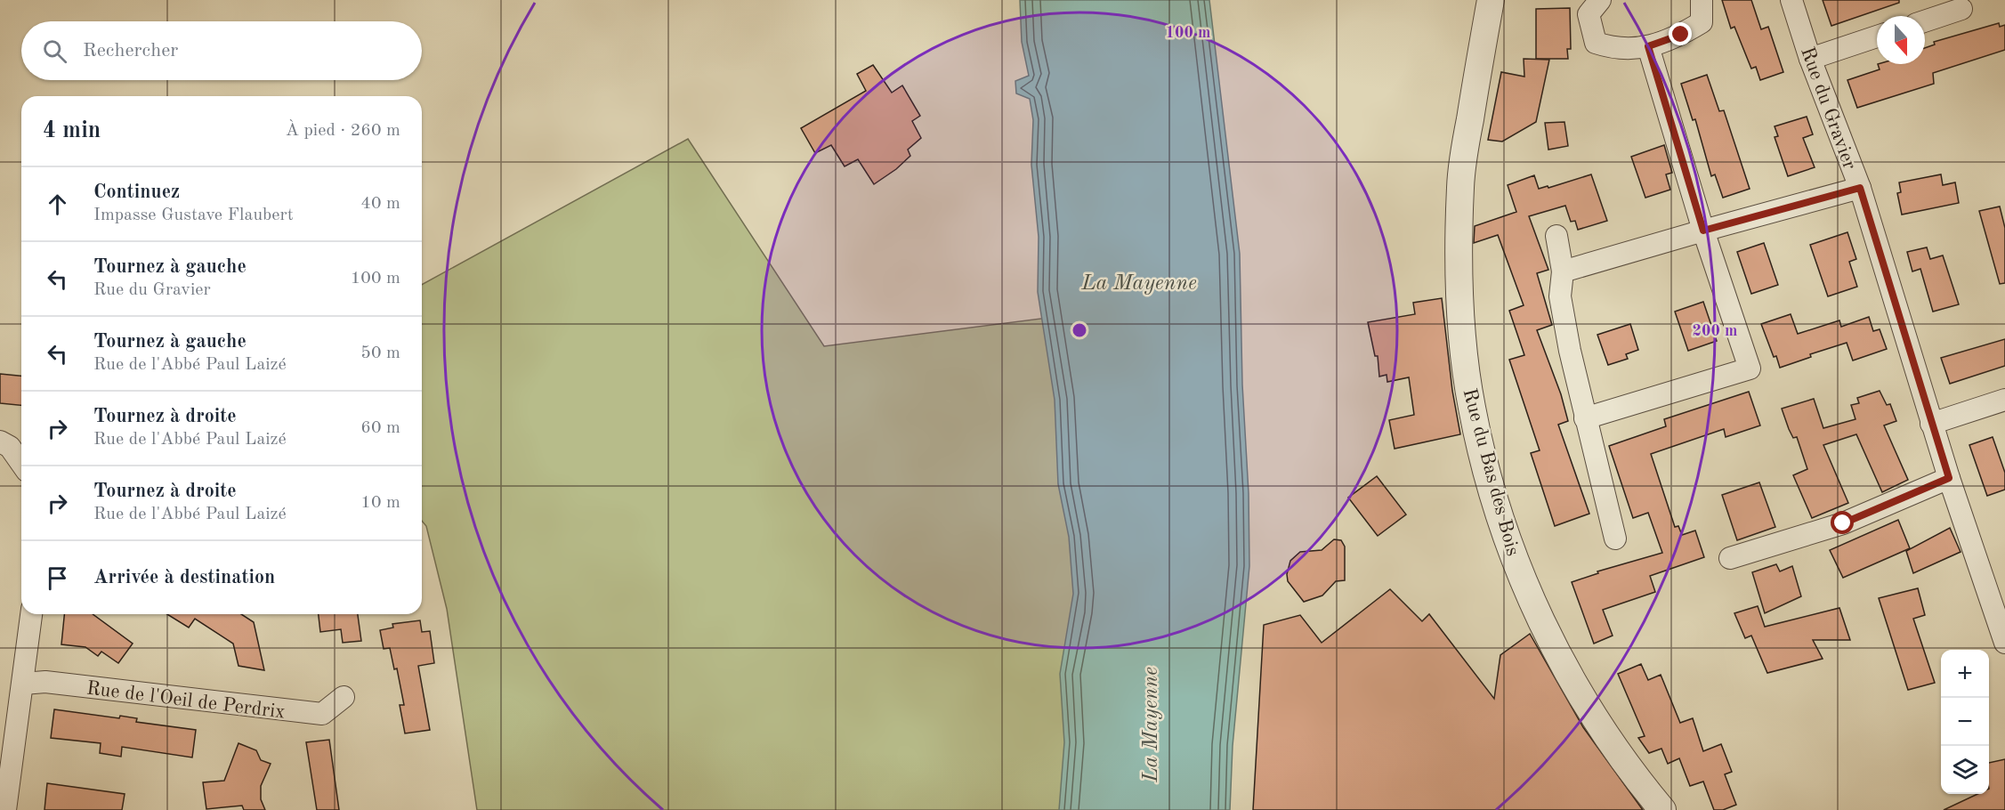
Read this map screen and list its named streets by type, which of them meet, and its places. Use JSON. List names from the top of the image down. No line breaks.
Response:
{"streets":{"street":["Rue du Gravier","Rue du Bas des Bois","Rue de l'Oeil de Perdrix"]},"water":["La Mayenne"],"north":"bottom","page":{"search":"Rechercher","heading":["4 min","À pied · 260 m"],"list":[["Continuez","Impasse Gustave Flaubert","40 m"],["Tournez à gauche","Rue du Gravier","100 m"],["Tournez à gauche","Rue de l'Abbé Paul Laizé","50 m"],["Tournez à droite","Rue de l'Abbé Paul Laizé","60 m"],["Tournez à droite","Rue de l'Abbé Paul Laizé","10 m"],"Arrivée à destination"],"map_buttons":["+","−"]},"rings":["100 m","200 m"]}
